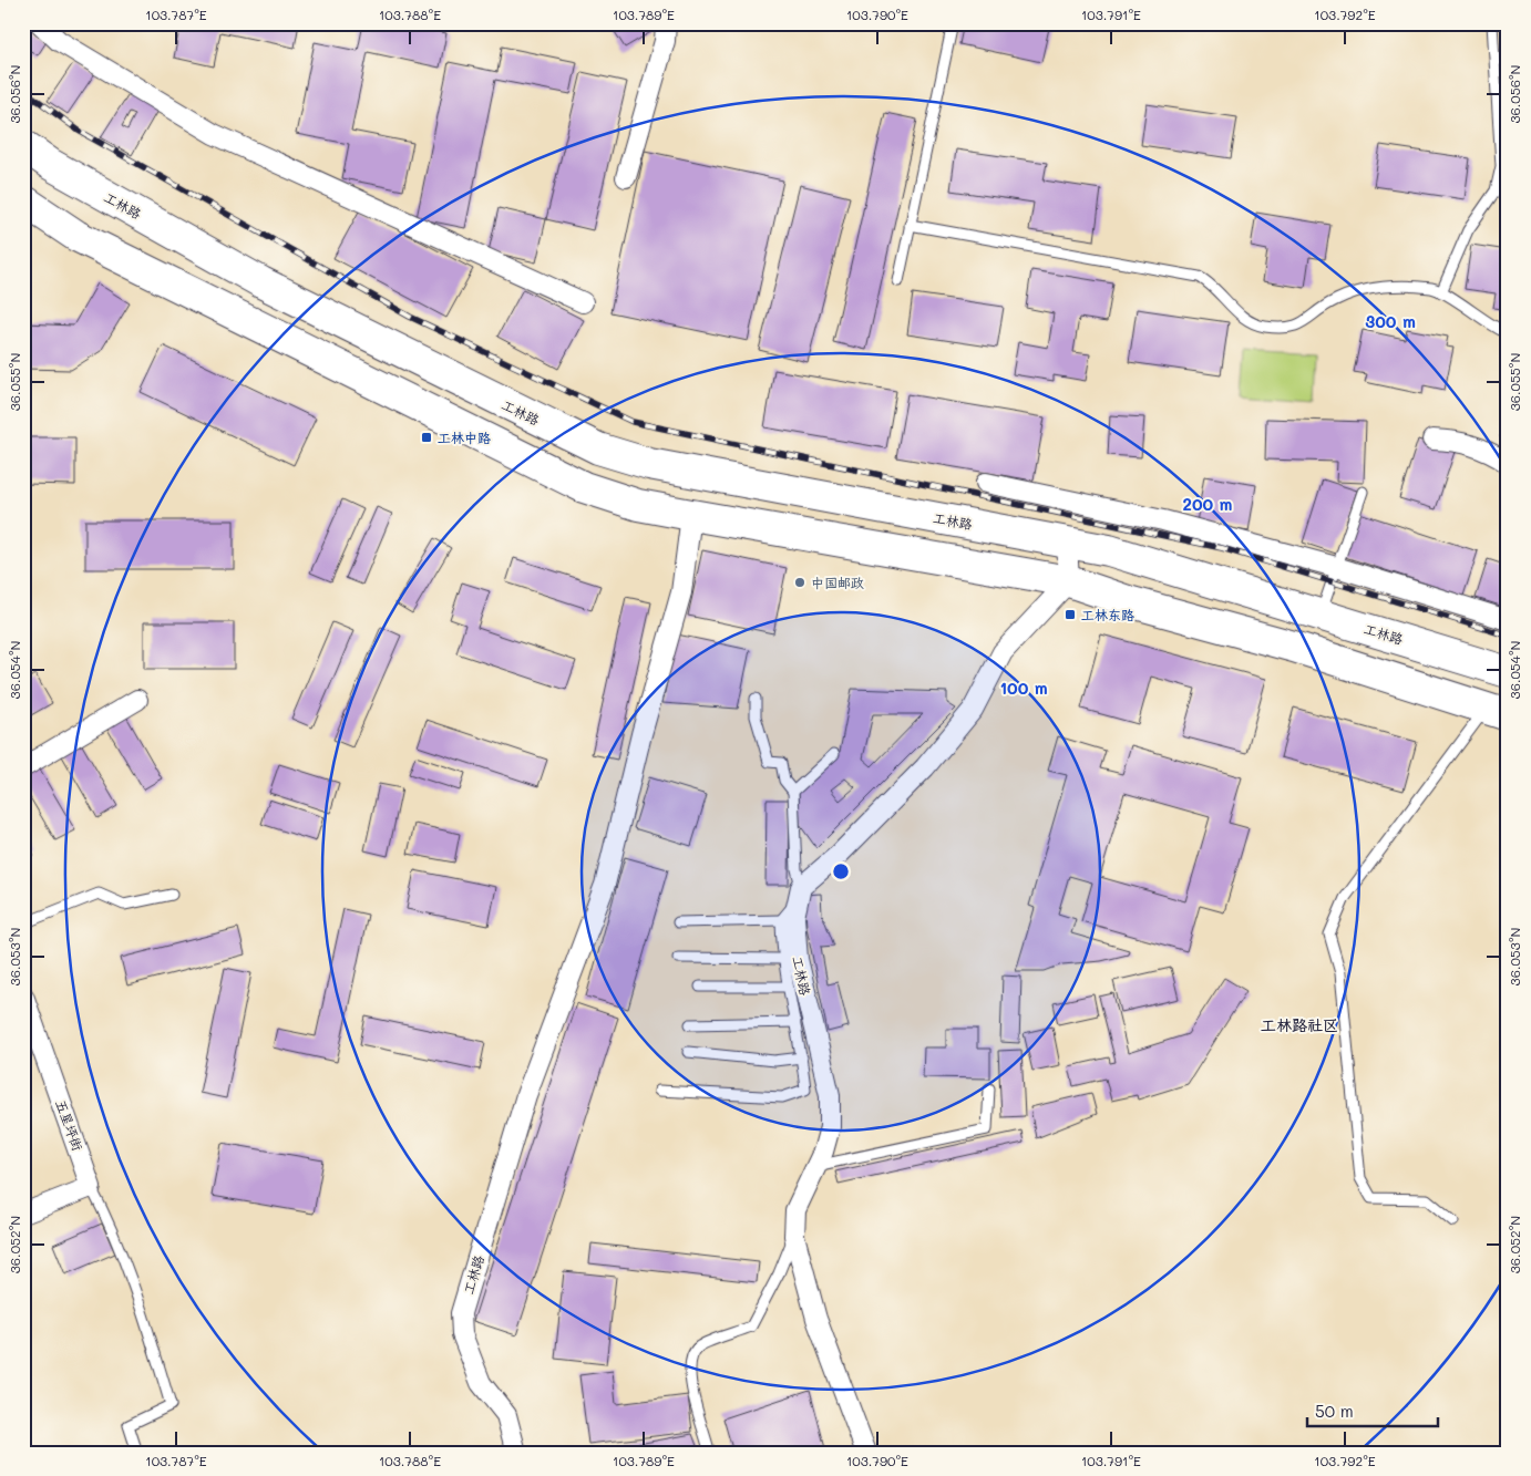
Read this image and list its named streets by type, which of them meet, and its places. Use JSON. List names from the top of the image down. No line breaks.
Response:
{"streets":{"highway":["工林路"],"street":["五星坪街"]},"districts":["工林路社区"],"places":{"transit":["工林中路","工林东路"],"other":["中国邮政"]},"scale_bar":"50 m","coordinates":["103.787°E","103.788°E","103.789°E","103.790°E","103.791°E","103.792°E","36.056°N","36.055°N","36.054°N","36.053°N","36.052°N"],"rings":["300 m","200 m","100 m"]}
